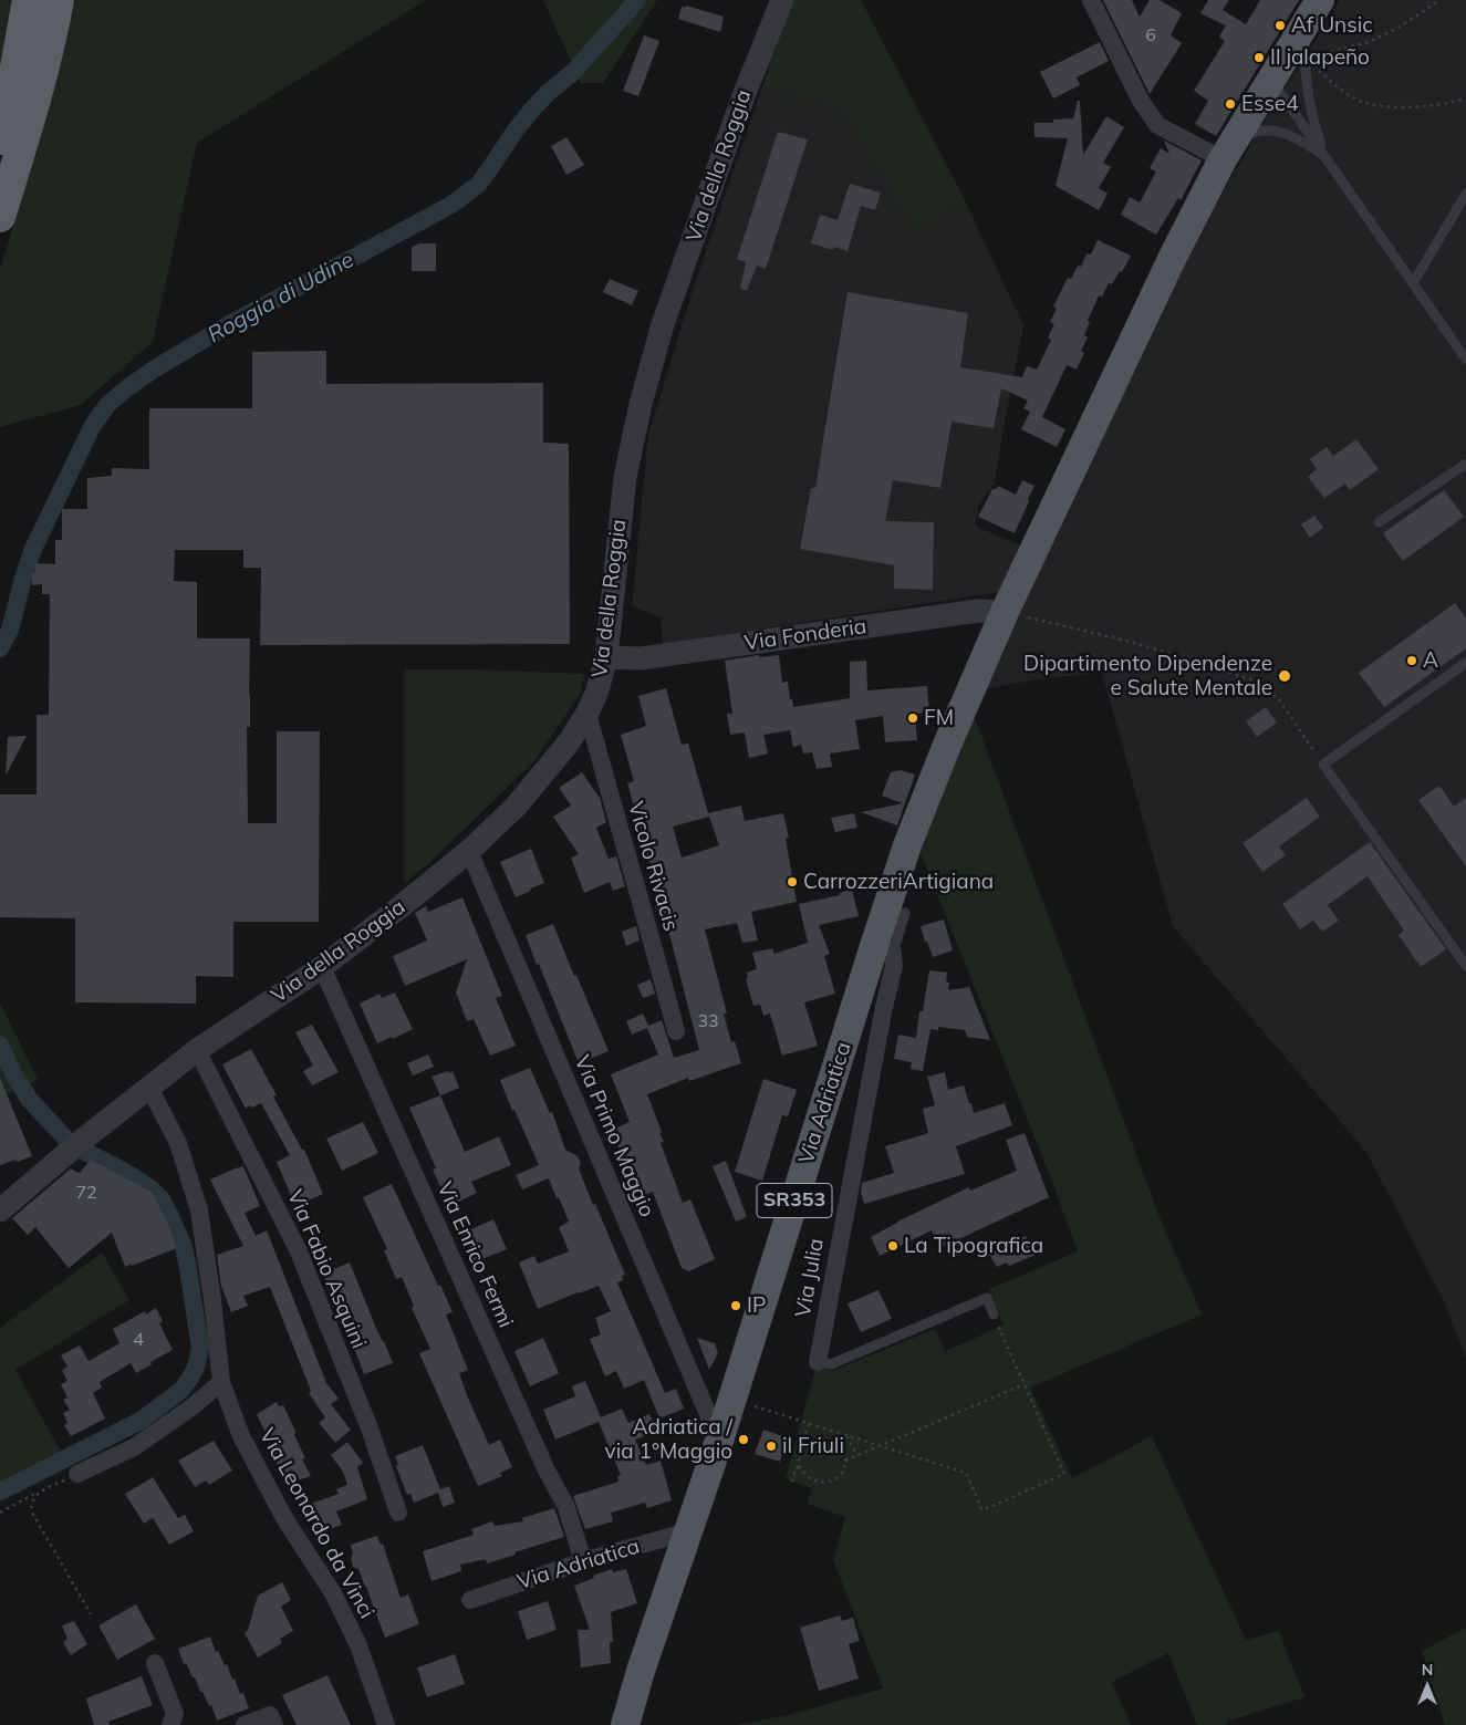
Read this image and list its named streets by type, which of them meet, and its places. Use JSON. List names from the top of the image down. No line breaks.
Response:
{"streets":{"main road":["Via Adriatica","SR353"],"street":["Via della Roggia","Via Fonderia","Vicolo Rivacis","Via Primo Maggio","Via Enrico Fermi","Via Fabio Asquini","Via Julia","Via Leonardo da Vinci"]},"crossings":[["Via della Roggia","Via Fonderia"],["Via della Roggia","Vicolo Rivacis"],["Via della Roggia","Via Primo Maggio"],["Via della Roggia","Via Enrico Fermi"],["Via della Roggia","Via Fabio Asquini"],["Via della Roggia","Via Leonardo da Vinci"],["Via Fonderia","Via Adriatica"],["Via Adriatica","Via Primo Maggio"],["Via Adriatica","Via Enrico Fermi"],["Via Adriatica","Via Julia"]],"water":["Roggia di Udine"],"places":["Af Unsic","Il jalapeño","Esse4","A","Dipartimento Dipendenze e Salute Mentale","FM","CarrozzeriArtigiana","La Tipografica","IP","Adriatica / via 1°Maggio","il Friuli"],"house_numbers":["6","33","72","4"],"north":"top"}
